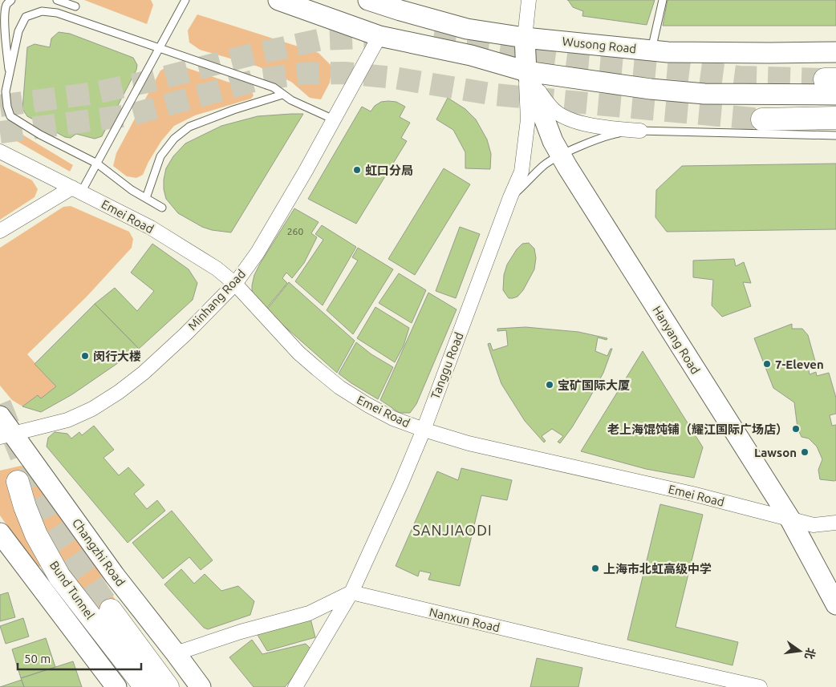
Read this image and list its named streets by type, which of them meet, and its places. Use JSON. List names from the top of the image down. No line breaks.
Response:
{"streets":{"main road":["Wusong Road","Hanyang Road","Tanggu Road","Changzhi Road","Bund Tunnel"],"street":["Emei Road","Minhang Road","Nanxun Road"]},"crossings":[["Wusong Road","Tanggu Road"],["Emei Road","Minhang Road"],["Emei Road","Hanyang Road"],["Emei Road","Tanggu Road"],["Minhang Road","Changzhi Road"],["Hanyang Road","Tanggu Road"],["Tanggu Road","Nanxun Road"]],"districts":["SANJIAODI"],"places":["虹口分局","闵行大楼","7-Eleven","宝矿国际大厦","老上海馄饨铺（耀江国际广场店）","Lawson","上海市北虹高级中学"],"house_numbers":["260"],"scale_bar":"50 m","north":"right"}
